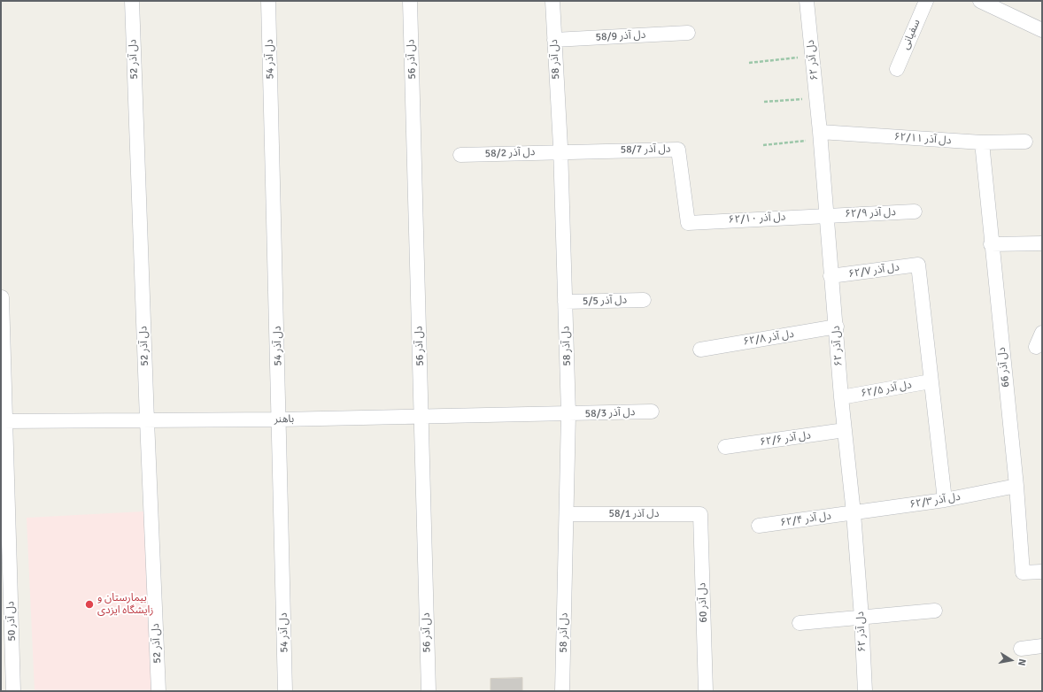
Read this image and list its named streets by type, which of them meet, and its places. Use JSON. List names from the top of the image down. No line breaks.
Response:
{"streets":{"street":["سفیانی","دل آذر 58/9","دل آذر 52","دل آذر 54","دل آذر 56","دل آذر 58","دل آذر ۶۲","دل آذر ۶۲/۱۱","دل آذر 58/7","دل آذر 58/2","دل آذر ۶۲/۹","دل آذر ۶۲/۱۰","دل آذر ۶۲/۷","دل آذر 5/5","دل آذر ۶۲/۸","دل آذر 66","دل آذر ۶۲/۵","دل آذر 58/3","باهنر","دل آذر ۶۲/۶","دل آذر ۶۲/۳","دل آذر 58/1","دل آذر ۶۲/۴","دل آذر 60","دل آذر 50"]},"crossings":[["دل آذر 58/9","دل آذر 58"],["دل آذر 52","باهنر"],["دل آذر 54","باهنر"],["دل آذر 56","باهنر"],["دل آذر 58","دل آذر 58/7"],["دل آذر 58","دل آذر 58/2"],["دل آذر 58","دل آذر 5/5"],["دل آذر 58","دل آذر 58/3"],["دل آذر 58","باهنر"],["دل آذر 58","دل آذر 58/1"],["دل آذر ۶۲","دل آذر ۶۲/۱۱"],["دل آذر ۶۲","دل آذر ۶۲/۹"],["دل آذر ۶۲","دل آذر ۶۲/۱۰"],["دل آذر ۶۲","دل آذر ۶۲/۷"],["دل آذر ۶۲","دل آذر ۶۲/۸"],["دل آذر ۶۲","دل آذر ۶۲/۵"],["دل آذر ۶۲","دل آذر ۶۲/۶"],["دل آذر ۶۲","دل آذر ۶۲/۳"],["دل آذر ۶۲","دل آذر ۶۲/۴"],["دل آذر ۶۲/۱۱","دل آذر 66"],["دل آذر 58/7","دل آذر 58/2"],["دل آذر 58/7","دل آذر ۶۲/۱۰"],["دل آذر ۶۲/۹","دل آذر ۶۲/۱۰"],["دل آذر ۶۲/۷","دل آذر ۶۲/۵"],["دل آذر 66","دل آذر ۶۲/۳"],["دل آذر 58/3","باهنر"],["باهنر","دل آذر 50"],["دل آذر ۶۲/۳","دل آذر ۶۲/۴"],["دل آذر 58/1","دل آذر 60"]],"places":["بیمارستان و زایشگاه ایزدی"],"north":"right"}
